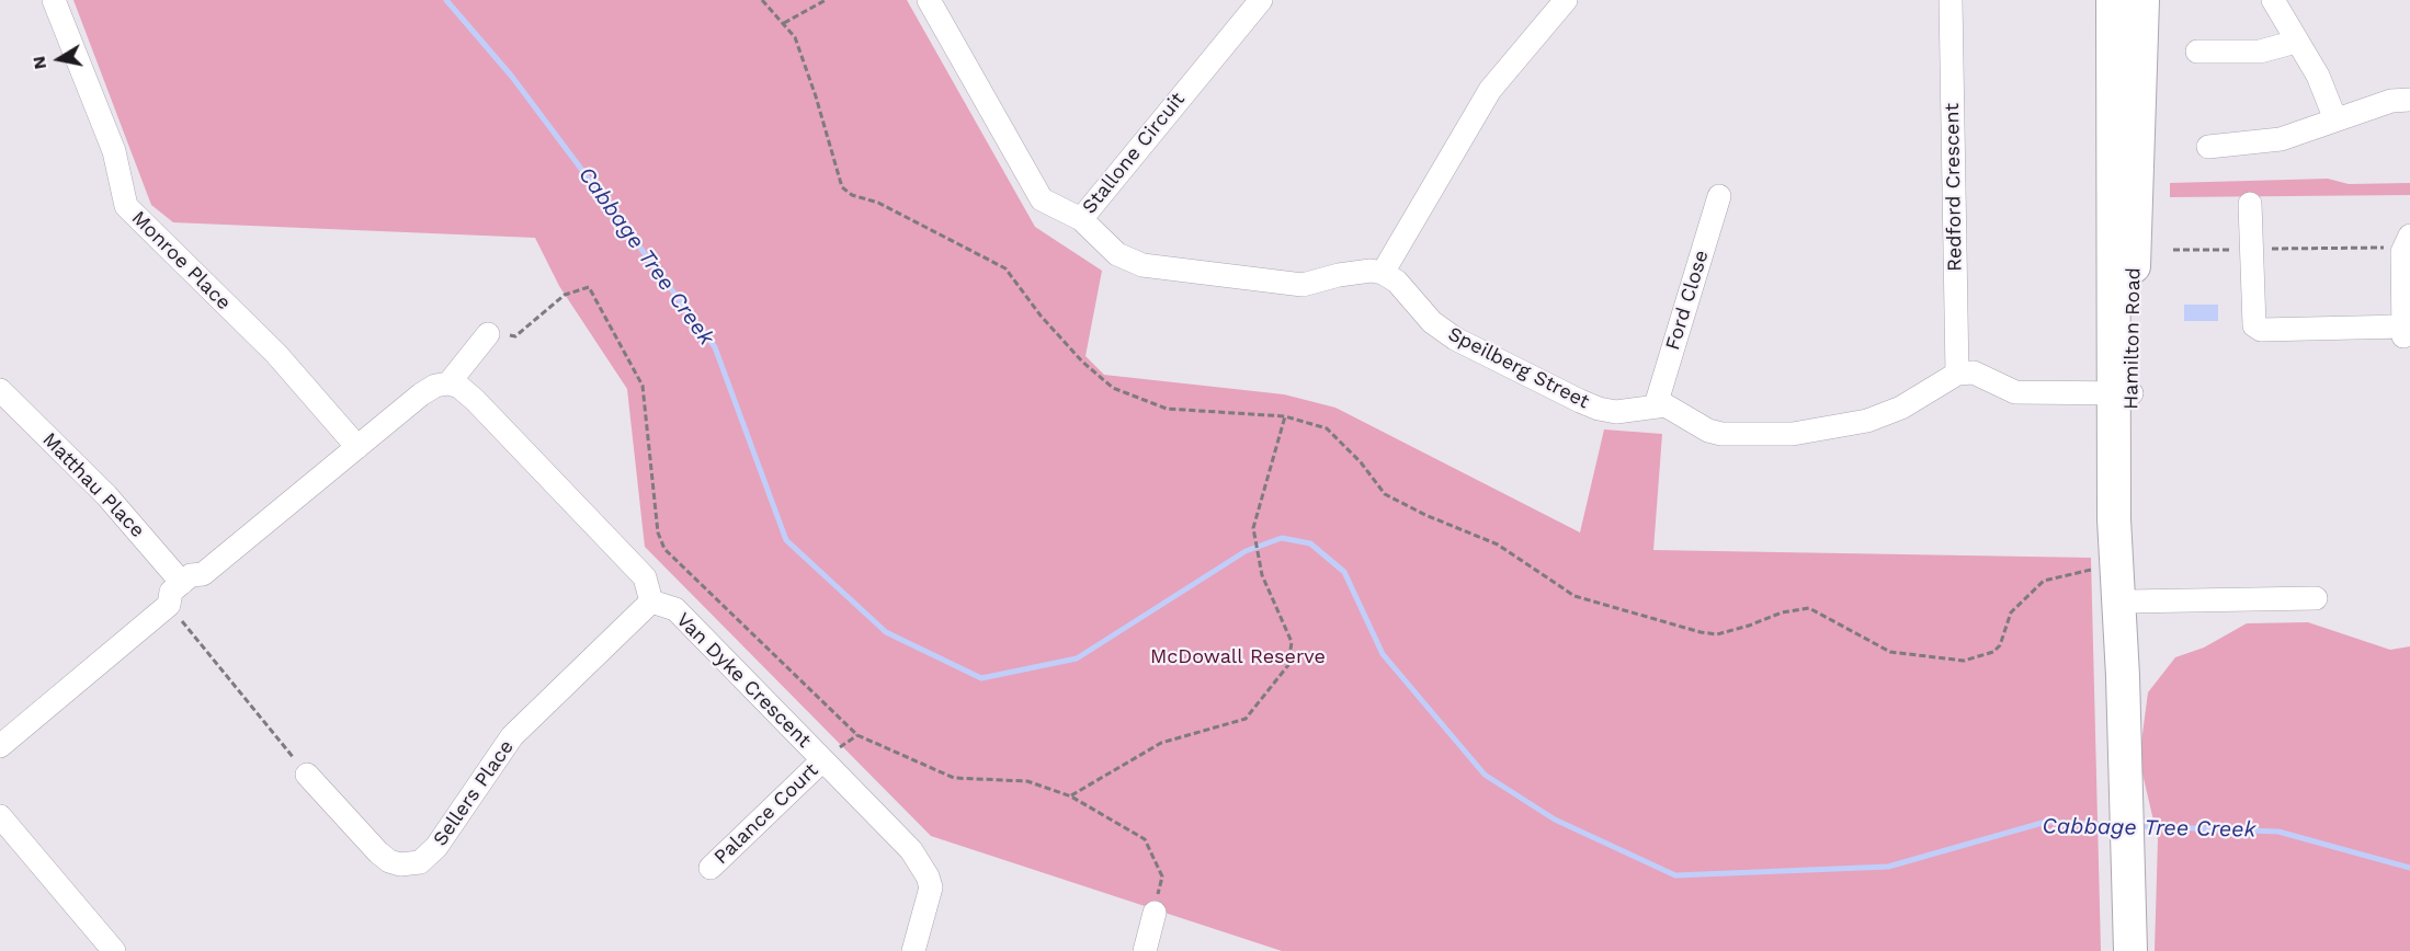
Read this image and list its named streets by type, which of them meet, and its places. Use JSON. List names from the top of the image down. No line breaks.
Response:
{"streets":{"main road":["Hamilton Road"],"street":["Stallone Circuit","Redford Crescent","Monroe Place","Ford Close","Speilberg Street","Matthau Place","Van Dyke Crescent","Sellers Place","Palance Court"]},"crossings":[["Redford Crescent","Speilberg Street"],["Ford Close","Speilberg Street"],["Van Dyke Crescent","Sellers Place"],["Van Dyke Crescent","Palance Court"]],"water":["Cabbage Tree Creek"],"parks":["McDowall Reserve"],"north":"left"}
